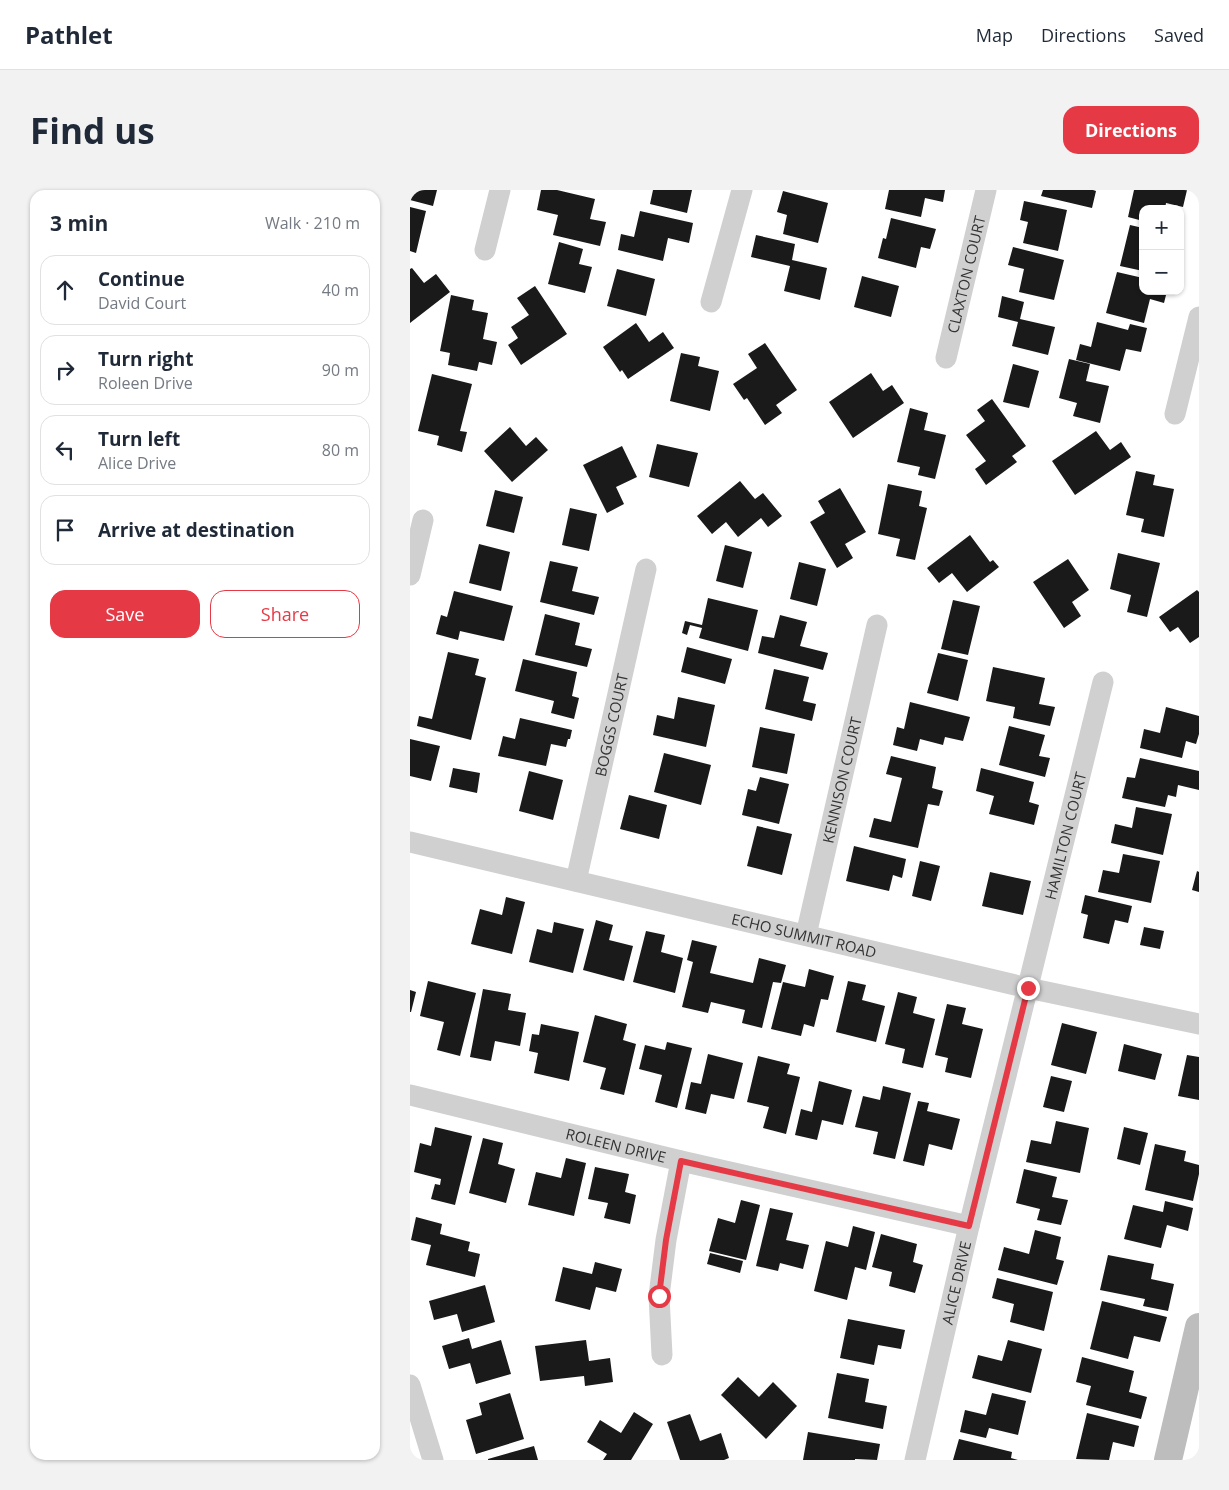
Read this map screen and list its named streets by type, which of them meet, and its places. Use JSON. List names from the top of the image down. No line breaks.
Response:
{"streets":{"street":["CLAXTON COURT","BOGGS COURT","KENNISON COURT","HAMILTON COURT","ECHO SUMMIT ROAD","ROLEEN DRIVE","ALICE DRIVE"]},"crossings":[["BOGGS COURT","ECHO SUMMIT ROAD"],["KENNISON COURT","ECHO SUMMIT ROAD"],["HAMILTON COURT","ECHO SUMMIT ROAD"],["HAMILTON COURT","ALICE DRIVE"],["ECHO SUMMIT ROAD","ALICE DRIVE"],["ROLEEN DRIVE","ALICE DRIVE"]],"page":{"header":"Pathlet","nav":["Map","Directions","Saved"],"buttons":["Directions",["Save","Share"]],"title":"Find us","heading":["3 min","Walk · 210 m"],"map_buttons":["+","−"],"list":[["Continue","David Court","40 m"],["Turn right","Roleen Drive","90 m"],["Turn left","Alice Drive","80 m"],"Arrive at destination"]}}
